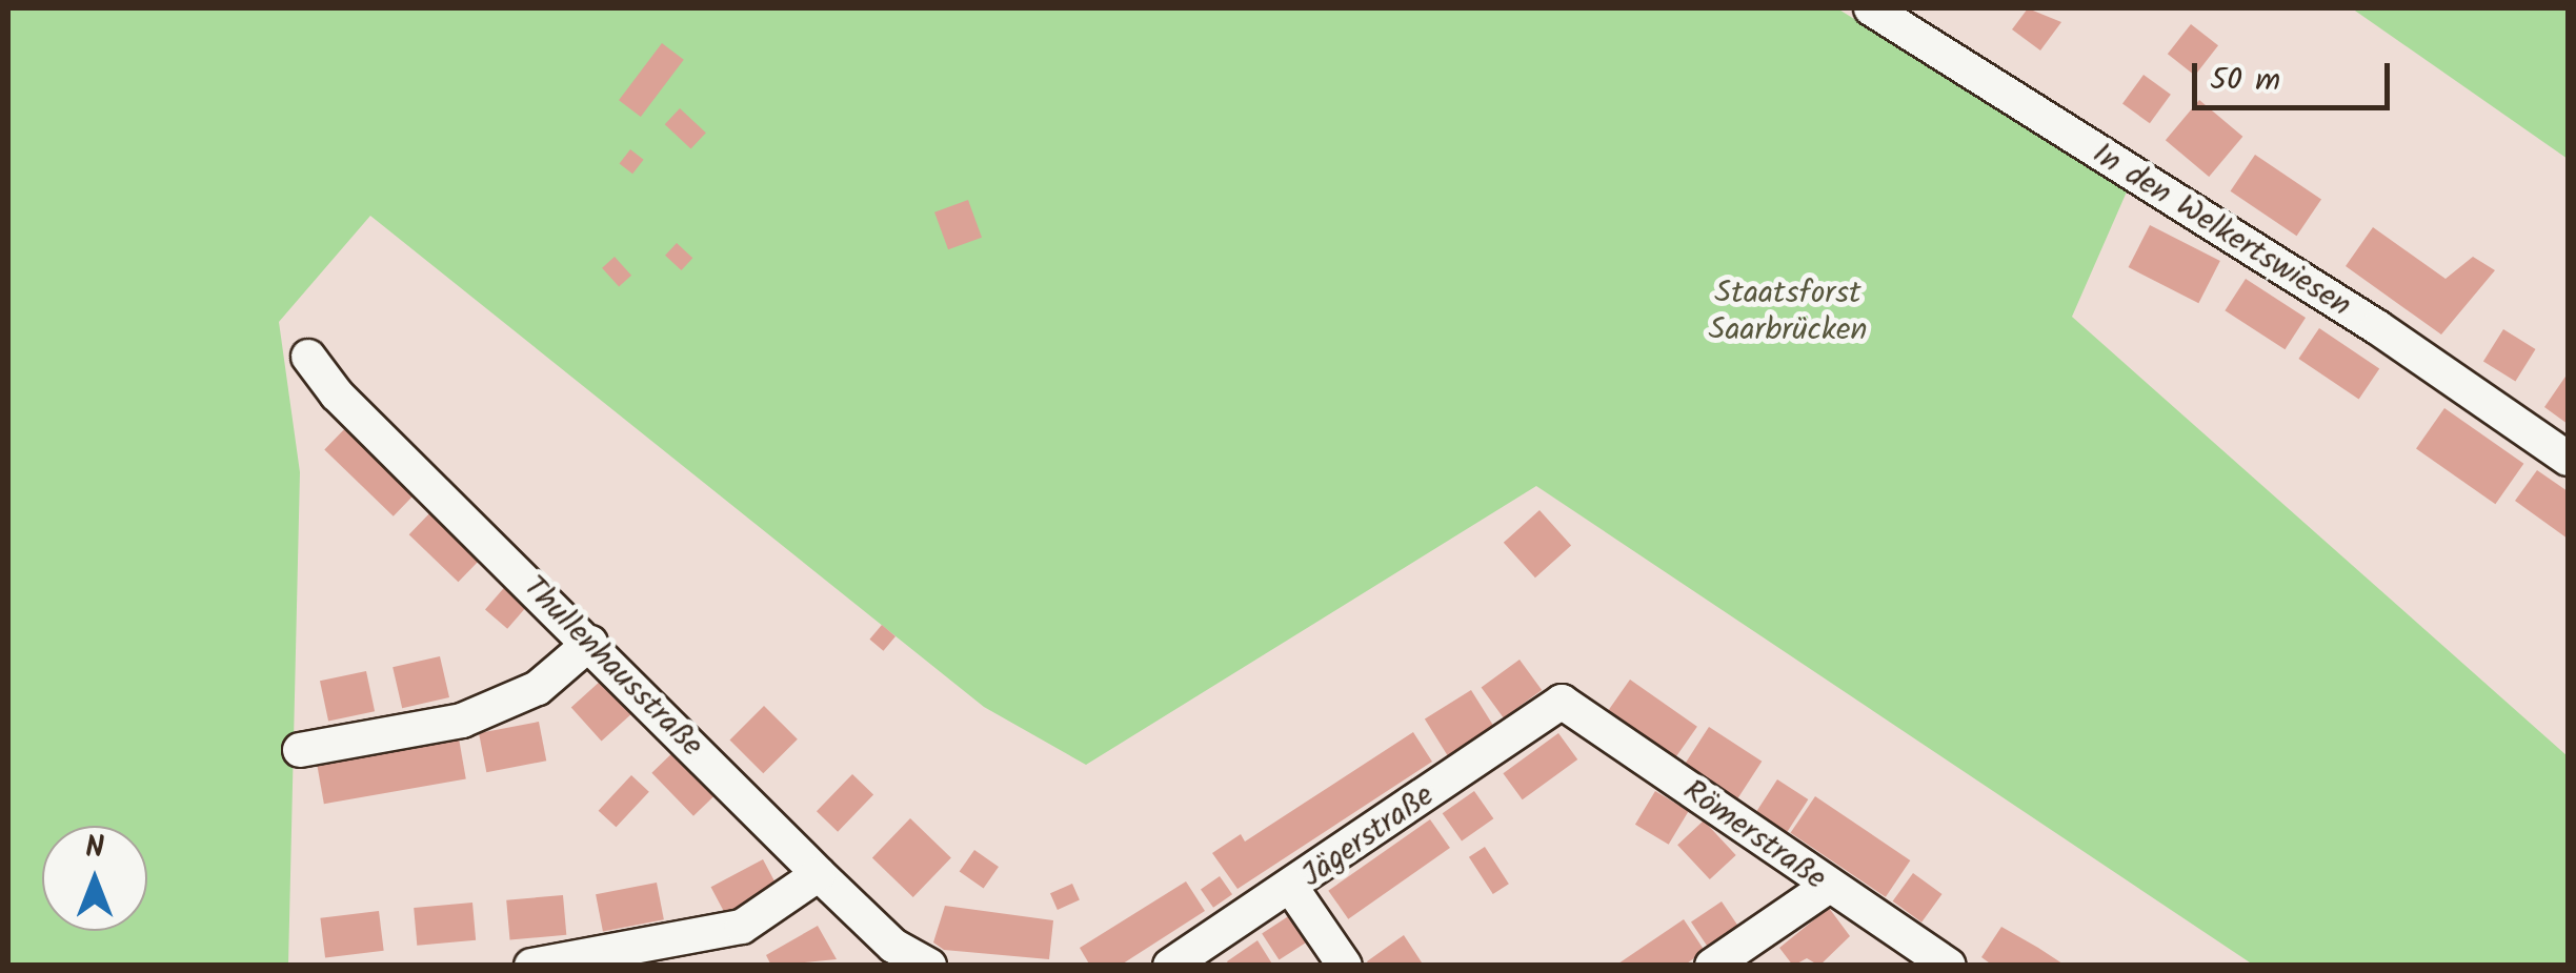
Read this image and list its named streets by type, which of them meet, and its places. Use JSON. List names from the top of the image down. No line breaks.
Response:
{"streets":{"street":["In den Welkertswiesen","Thullenhausstraße","Römerstraße","Jägerstraße"]},"crossings":[["Römerstraße","Jägerstraße"]],"parks":["Staatsforst Saarbrücken"],"scale_bar":"50 m","north":"top"}
